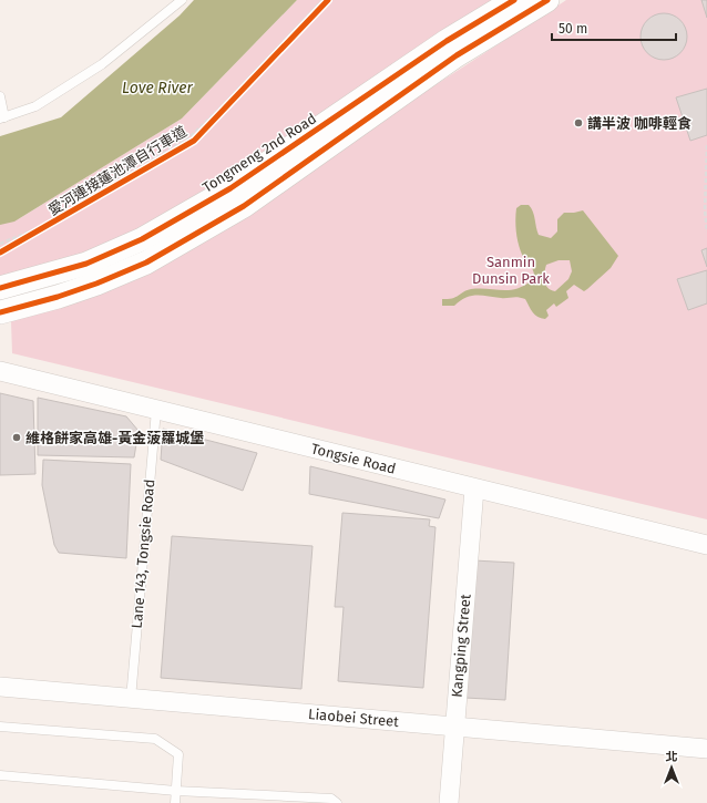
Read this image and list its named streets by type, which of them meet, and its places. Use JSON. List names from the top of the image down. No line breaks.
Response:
{"streets":{"street":["Tongmeng 2nd Road","Tongsie Road","Kangping Street","Liaobei Street"],"lane":["Lane 143, Tongsie Road"],"cycle path":["愛河連接蓮池潭自行車道"]},"crossings":[["Tongsie Road","Lane 143, Tongsie Road"],["Tongsie Road","Kangping Street"],["Lane 143, Tongsie Road","Liaobei Street"],["Kangping Street","Liaobei Street"]],"water":["Love River"],"parks":["Sanmin Dunsin Park"],"places":["講半波 咖啡輕食","維格餅家高雄-黃金菠蘿城堡"],"scale_bar":"50 m","north":"top"}
